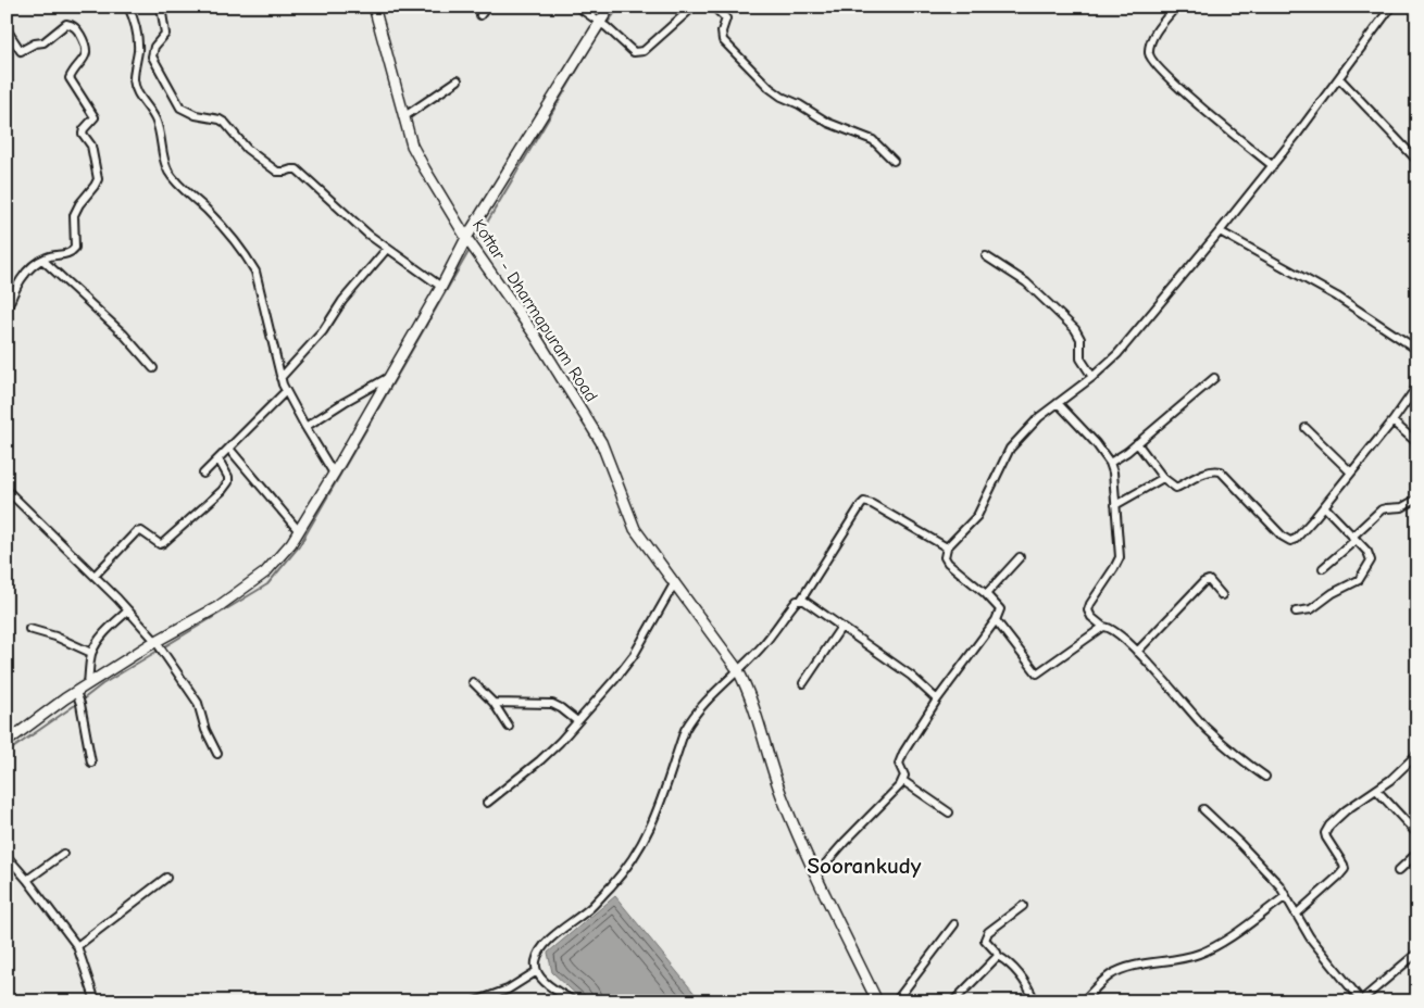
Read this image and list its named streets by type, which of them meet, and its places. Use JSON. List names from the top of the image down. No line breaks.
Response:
{"streets":{"main road":["Kottar - Dharmapuram Road"]},"districts":["Soorankudy"]}
